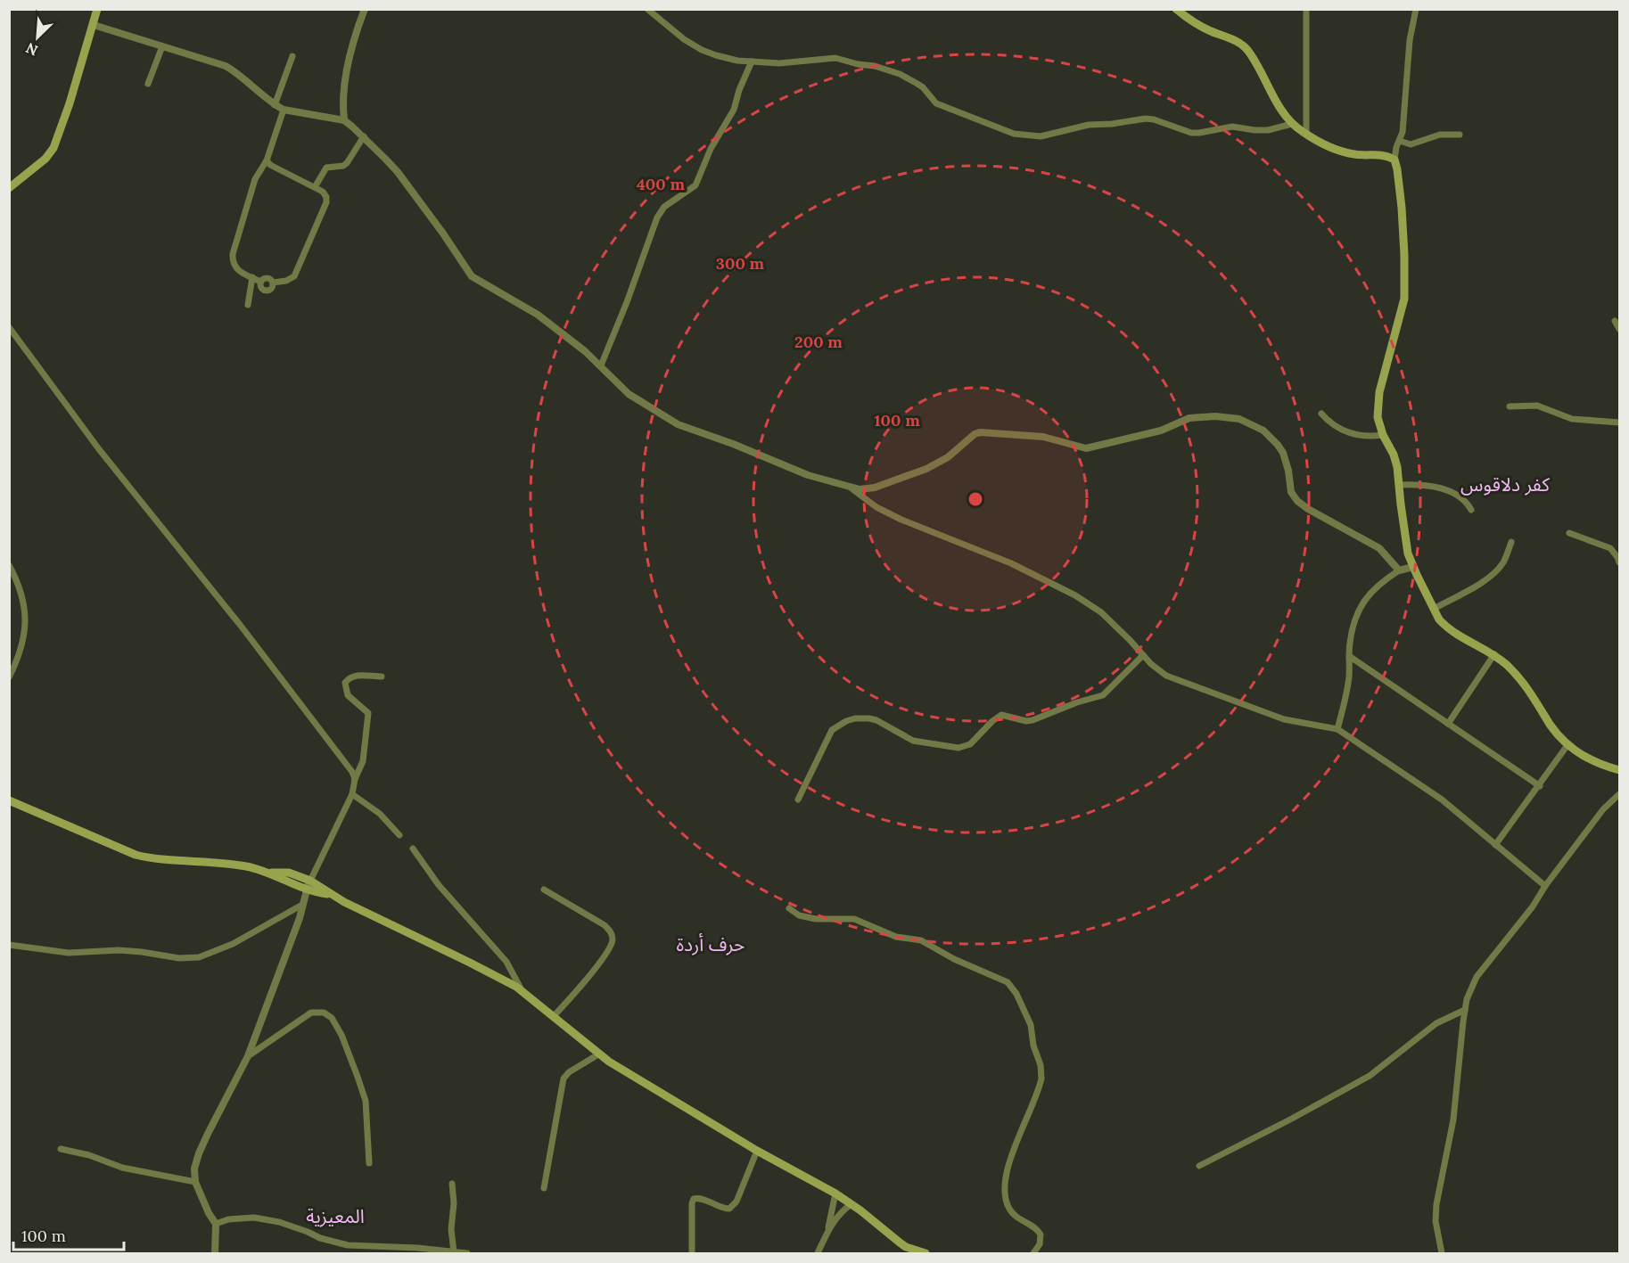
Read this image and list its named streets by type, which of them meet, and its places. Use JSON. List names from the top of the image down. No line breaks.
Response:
{"districts":["كفر دلاقوس","حرف أردة","المعيزية"],"scale_bar":"100 m","north":"bottom left","rings":["400 m","300 m","200 m","100 m"]}
